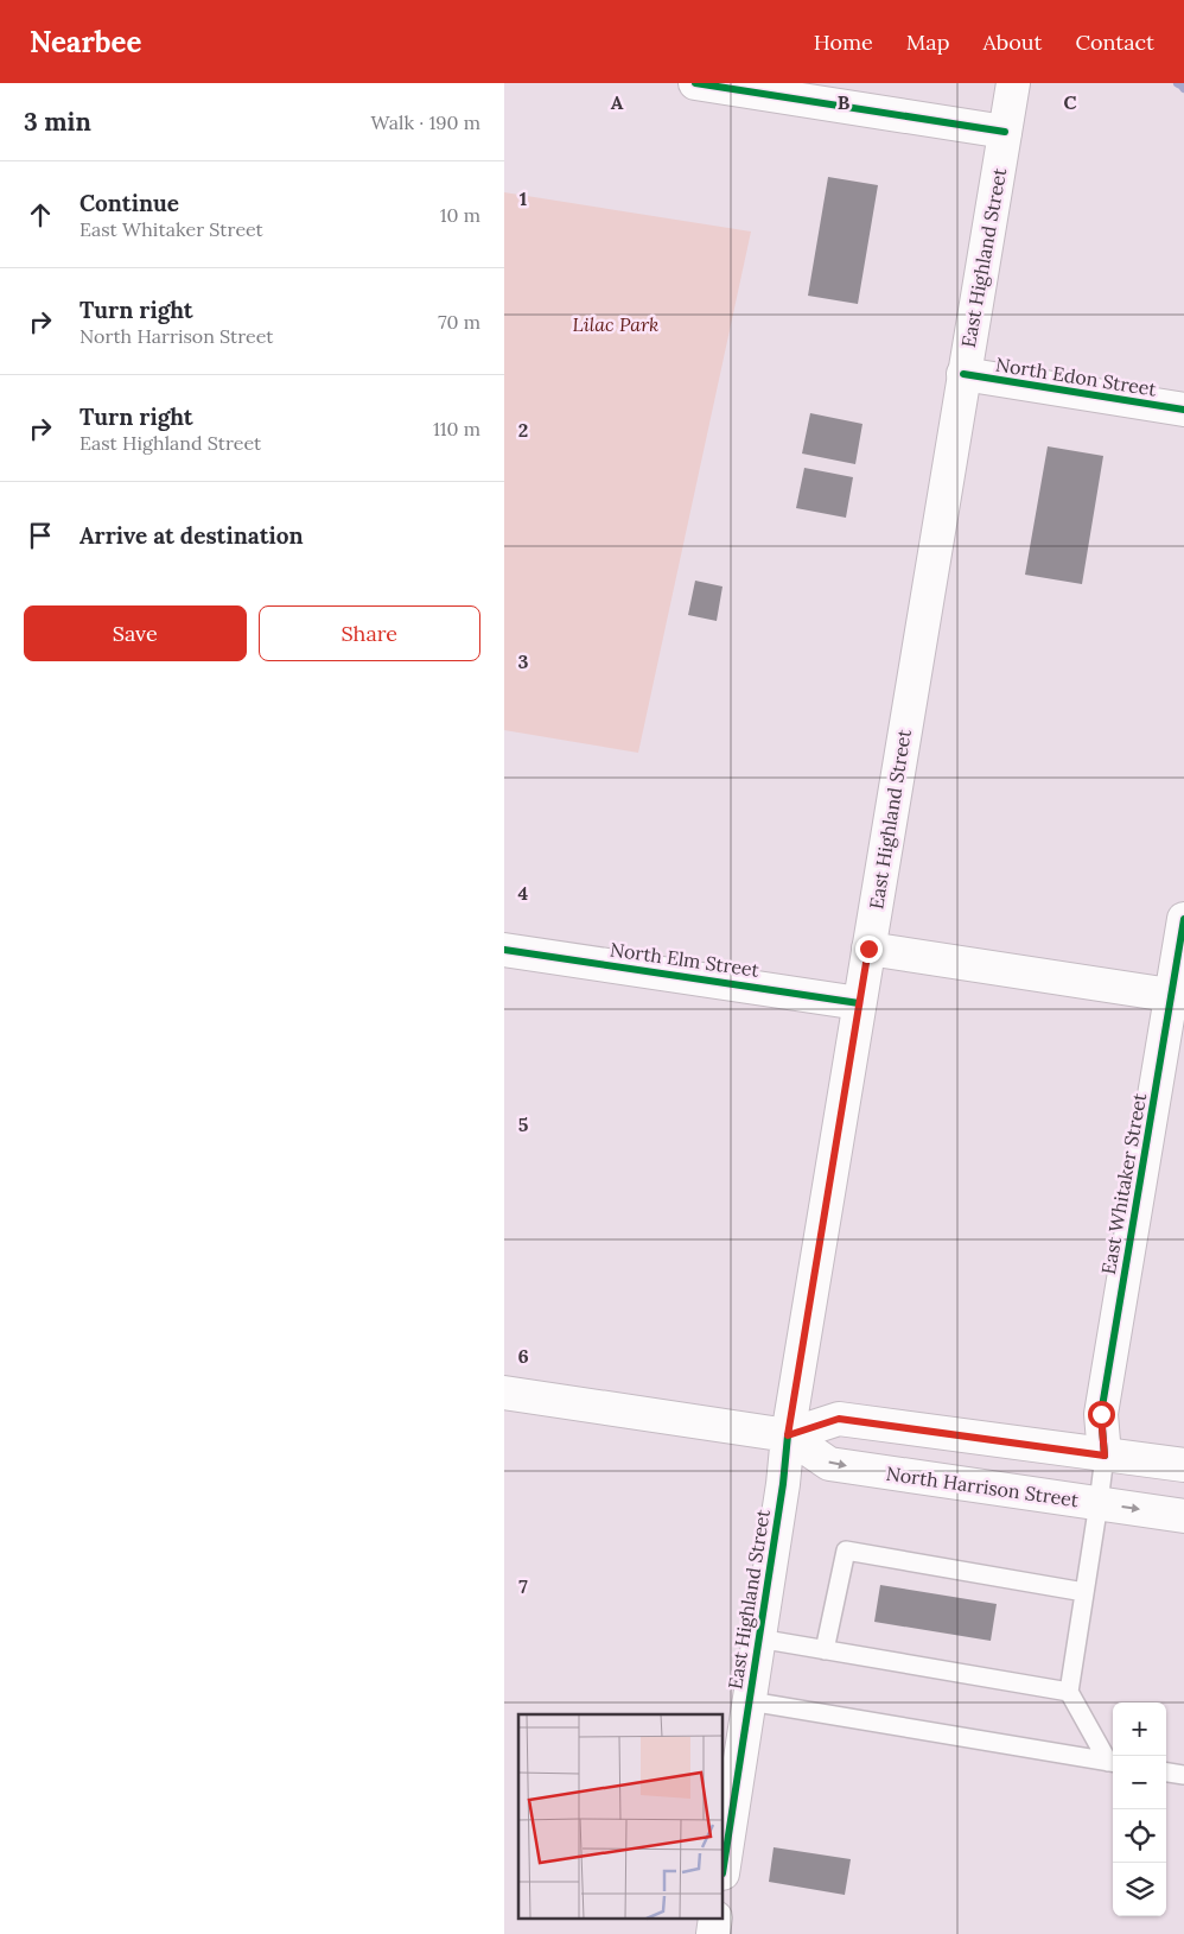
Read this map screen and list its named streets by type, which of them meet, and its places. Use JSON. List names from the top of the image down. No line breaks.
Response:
{"streets":{"main road":["East Highland Street","North Edon Street","North Elm Street","East Whitaker Street","North Harrison Street"]},"crossings":[["East Highland Street","North Edon Street"],["East Highland Street","North Elm Street"],["East Highland Street","North Harrison Street"],["East Whitaker Street","North Harrison Street"]],"parks":["Lilac Park"],"page":{"header":"Nearbee","nav":["Home","Map","About","Contact"],"heading":["3 min","Walk · 190 m"],"list":[["Continue","East Whitaker Street","10 m"],["Turn right","North Harrison Street","70 m"],["Turn right","East Highland Street","110 m"],"Arrive at destination"],"buttons":["Save","Share"],"map_buttons":["+","−"]},"grid":{"columns":["A","B","C"],"rows":["1","2","3","4","5","6","7"]}}
